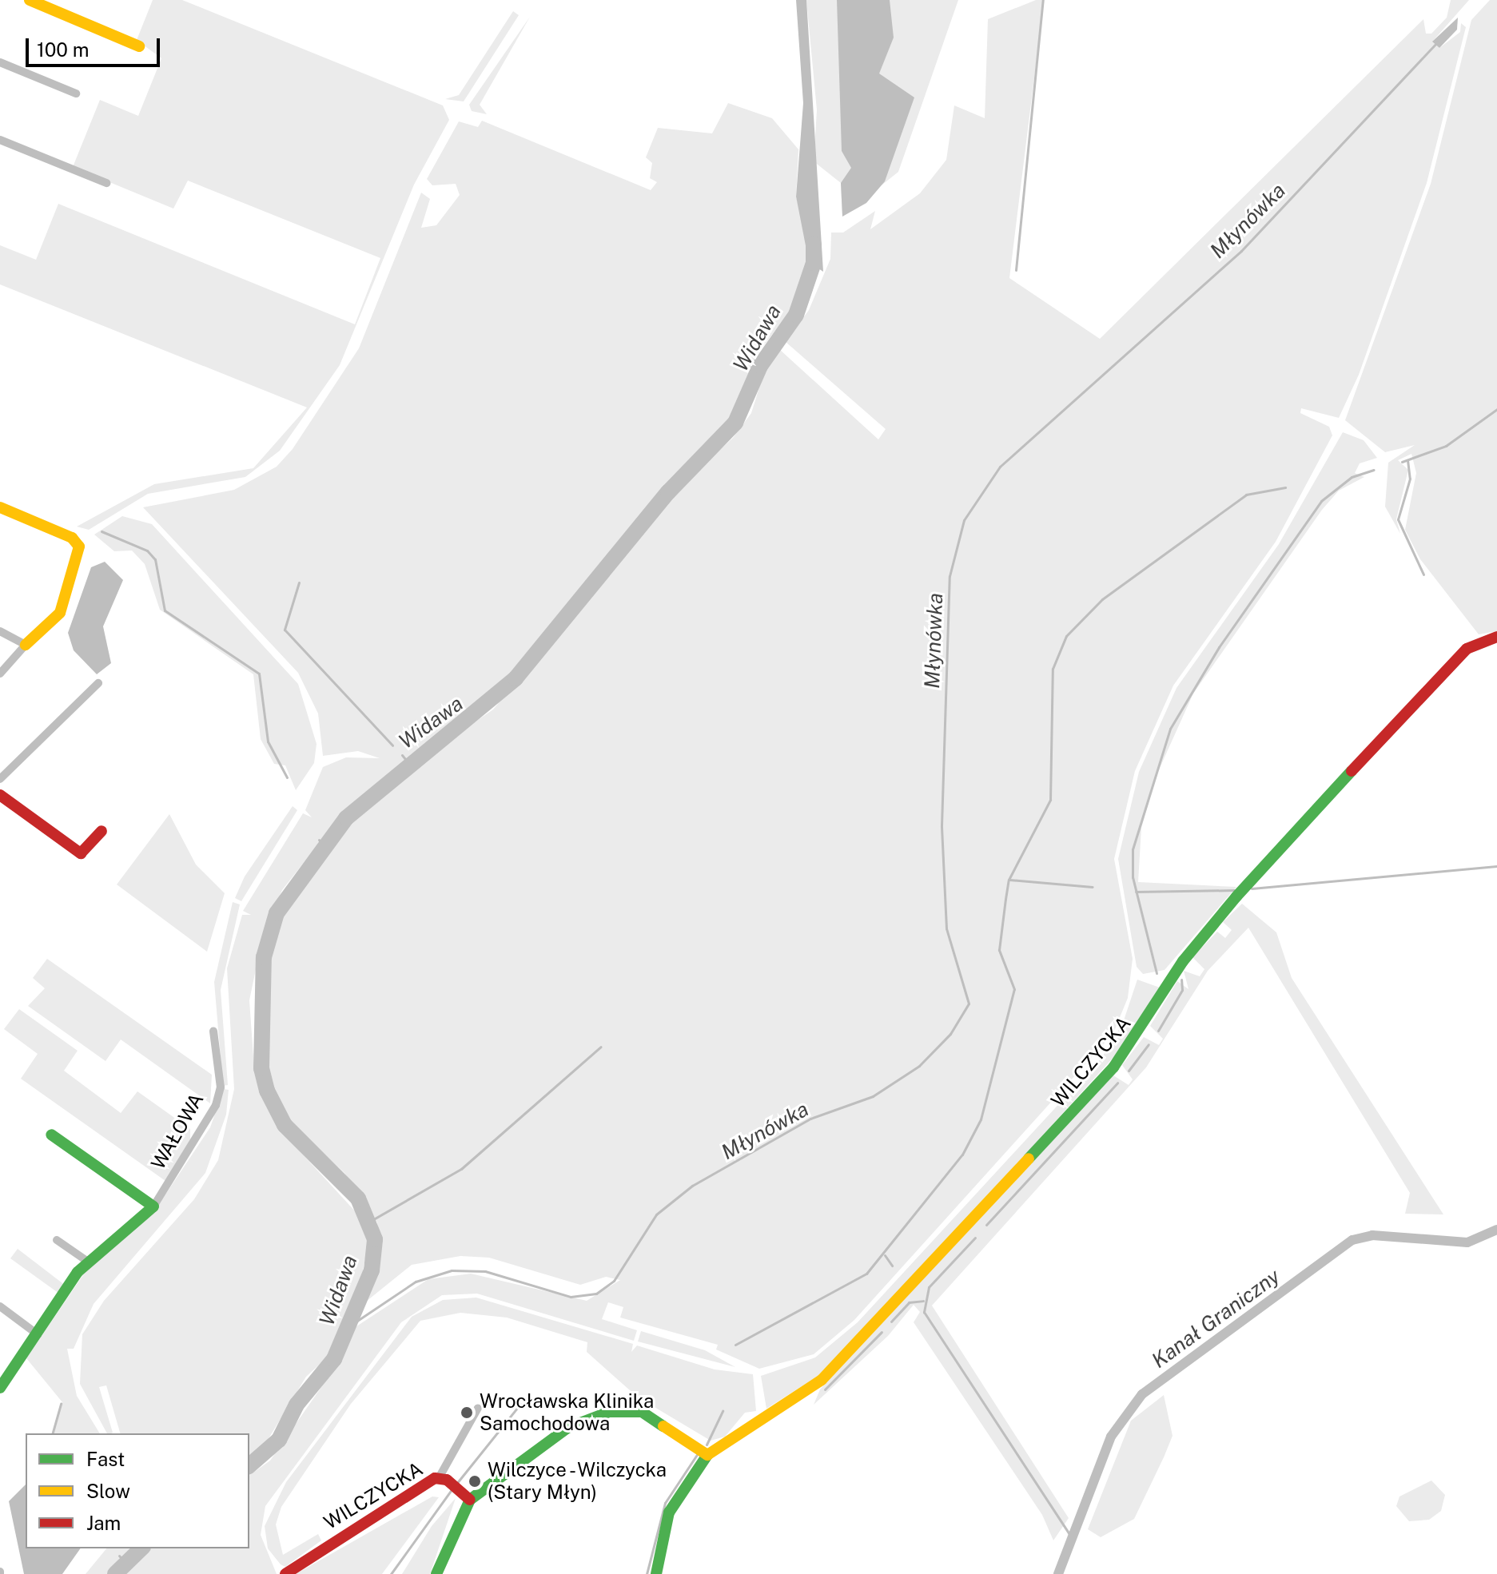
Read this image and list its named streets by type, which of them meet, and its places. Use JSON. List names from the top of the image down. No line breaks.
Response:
{"streets":{"street":["WILCZYCKA","WAŁOWA"]},"water":["Młynówka","Widawa","Kanał Graniczny"],"places":["Wrocławska Klinika Samochodowa","Wilczyce - Wilczycka (Stary Młyn)"],"legend":["Fast","Slow","Jam"],"scale_bar":"100 m"}
